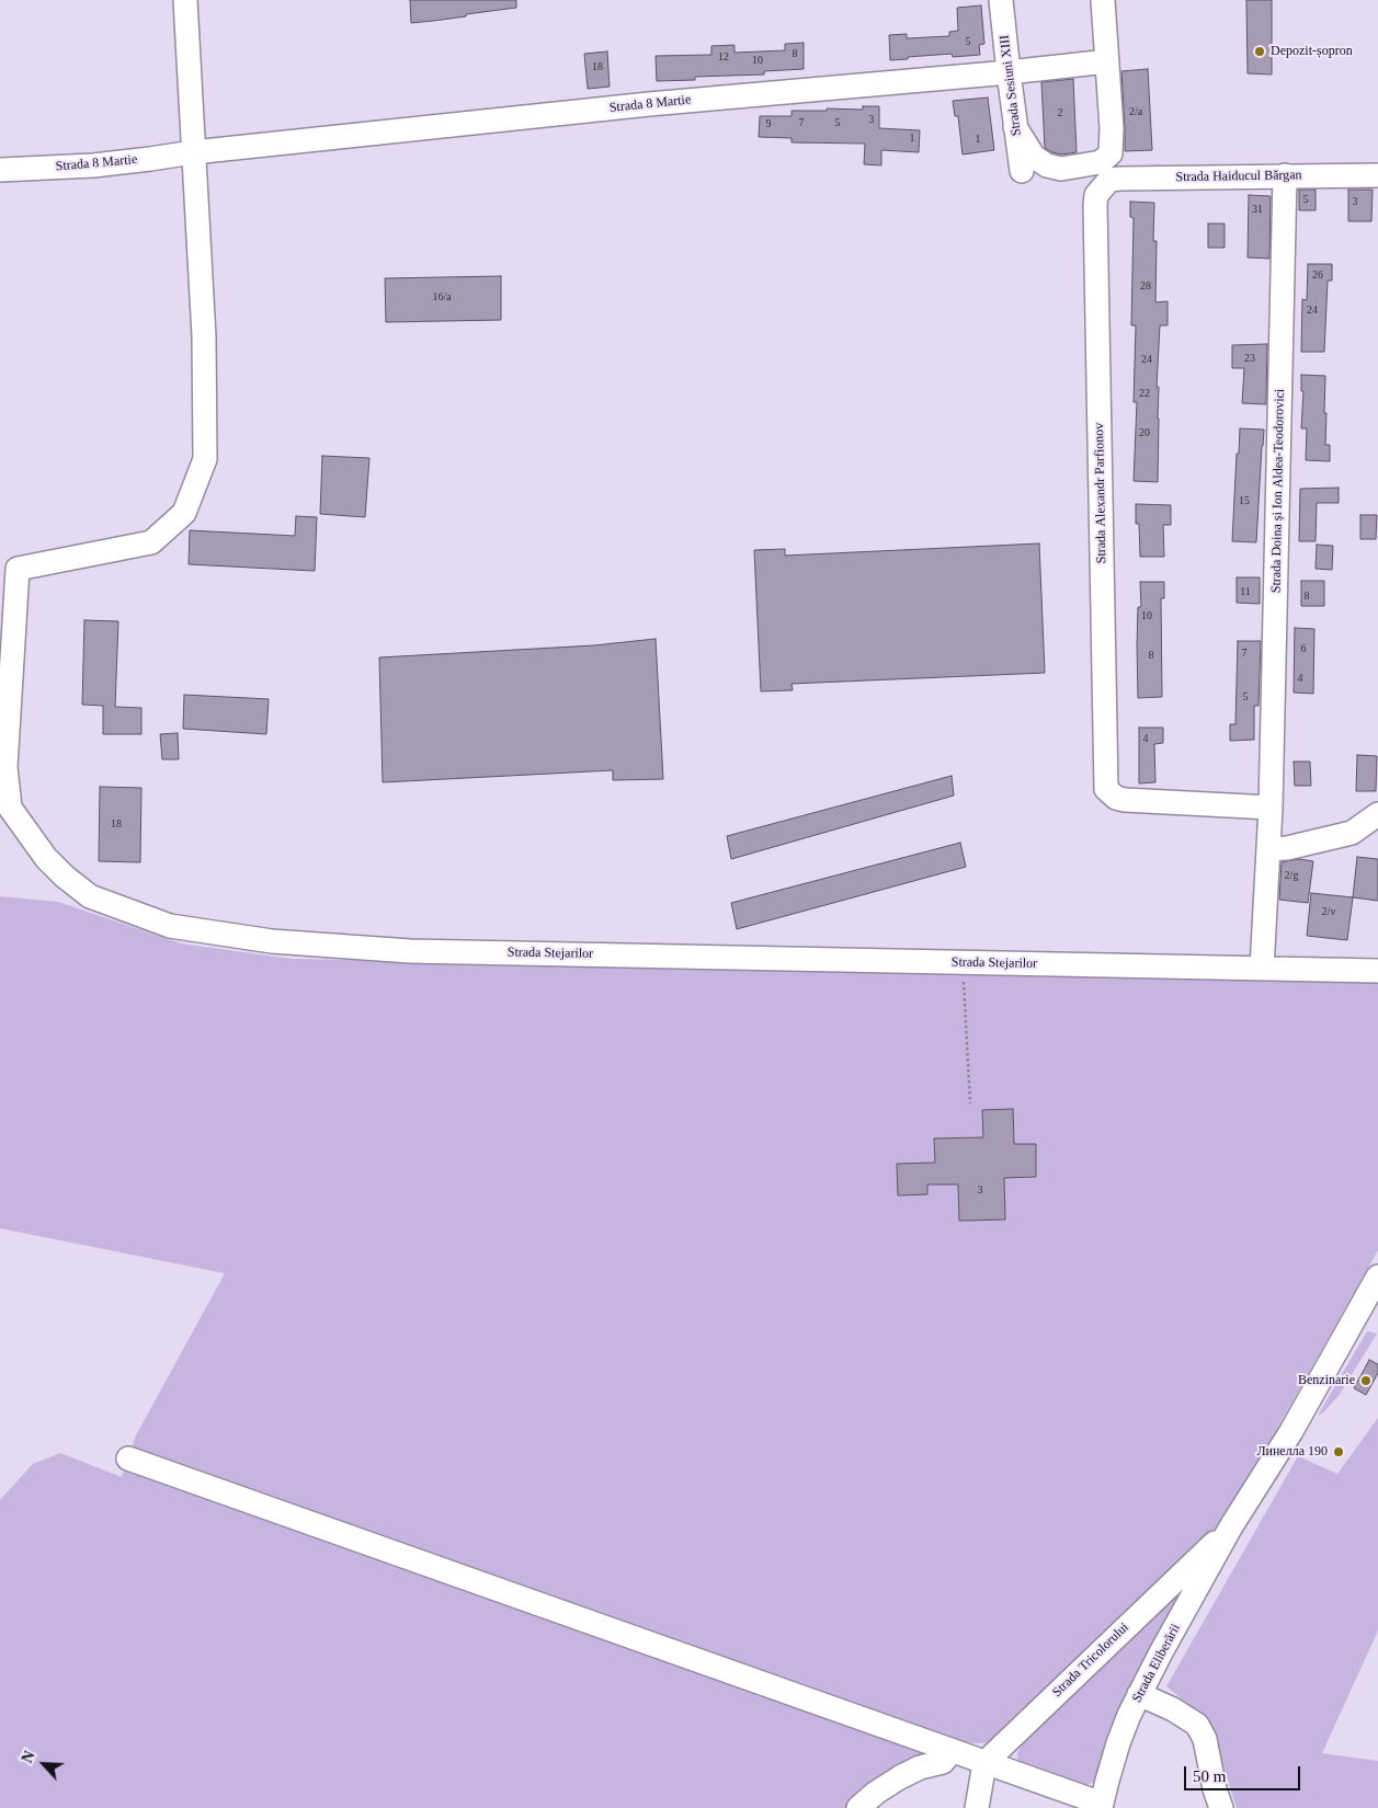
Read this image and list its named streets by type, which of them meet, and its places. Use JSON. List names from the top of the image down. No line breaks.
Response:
{"streets":{"street":["Strada Sesiuni XIII","Strada 8 Martie","Strada Haiducul Bărgan","Strada Doina și Ion Aldea-Teodorovici","Strada Alexandr Parfionov","Strada Stejarilor","Strada Tricolorului","Strada Eliberării"]},"crossings":[["Strada Sesiuni XIII","Strada 8 Martie"],["Strada 8 Martie","Strada Stejarilor"],["Strada Haiducul Bărgan","Strada Doina și Ion Aldea-Teodorovici"],["Strada Haiducul Bărgan","Strada Alexandr Parfionov"],["Strada Doina și Ion Aldea-Teodorovici","Strada Alexandr Parfionov"],["Strada Doina și Ion Aldea-Teodorovici","Strada Stejarilor"],["Strada Tricolorului","Strada Eliberării"]],"places":["Depozit-șopron","Benzinarie","Линелла 190"],"house_numbers":["5","8","12","10","18","2/a","2","3","7","5","9","1","1","5","3","31","26","28","16/a","24","23","24","22","20","15","11","8","10","6","7","8","4","5","4","18","2/g","2/v","3"],"scale_bar":"50 m","north":"top left"}
